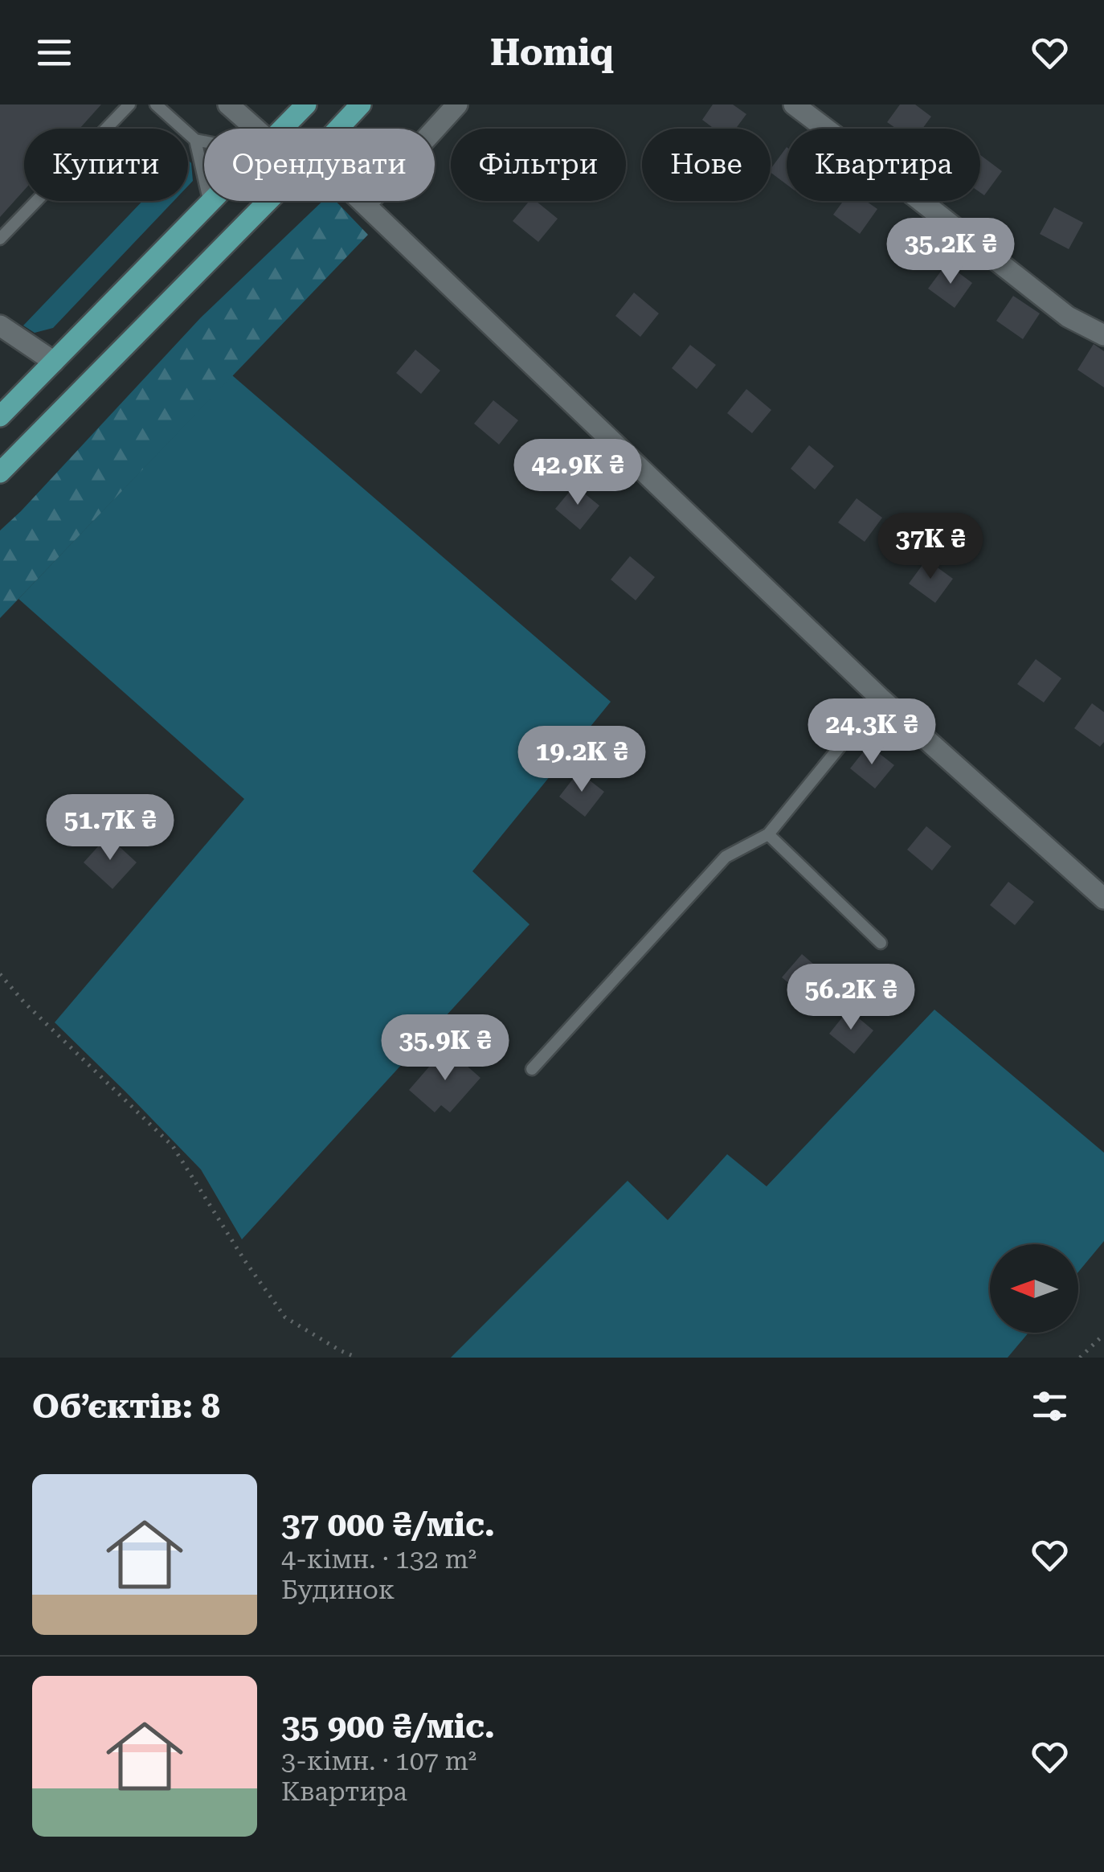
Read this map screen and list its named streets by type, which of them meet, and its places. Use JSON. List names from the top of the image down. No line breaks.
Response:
{"north":"left","page":{"header":"Homiq","chip":["Купити","Орендувати","Фільтри","Нове","Квартира"],"price":["35.2K ₴","42.9K ₴","37K ₴","24.3K ₴","19.2K ₴","51.7K ₴","56.2K ₴","35.9K ₴"],"heading":"Об’єктів: 8","list":[{"name":"37 000 ₴/міс.","note":"4-кімн. · 132 m² · Будинок"},{"name":"35 900 ₴/міс.","note":"3-кімн. · 107 m² · Квартира"}]}}
